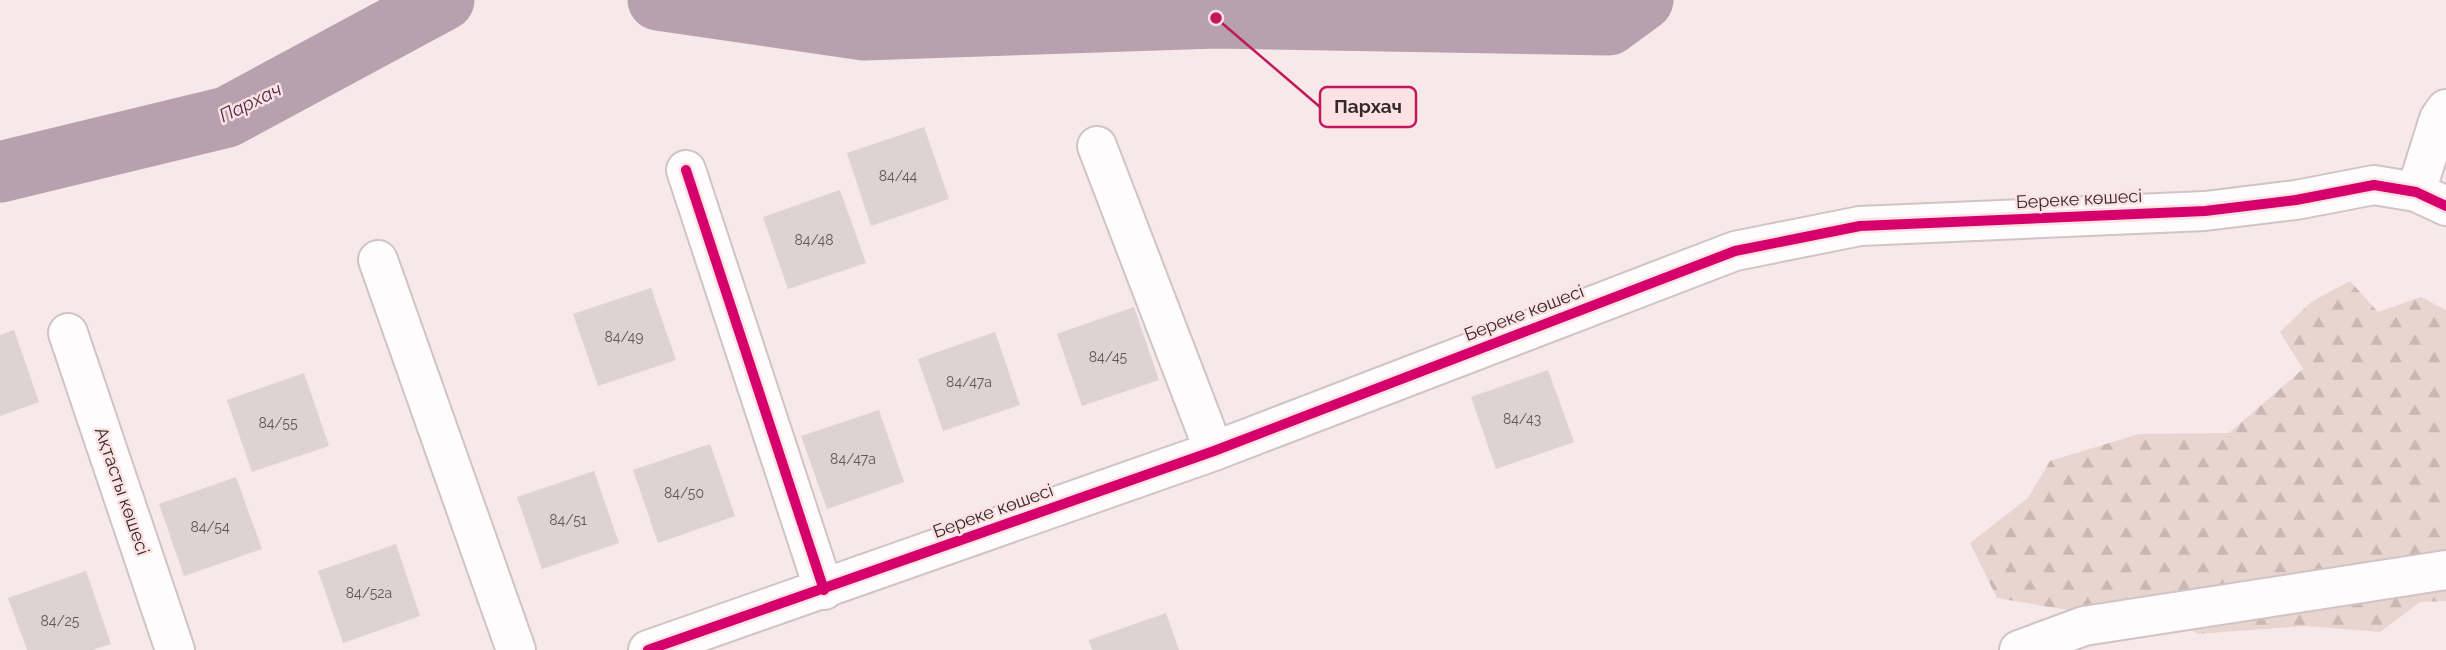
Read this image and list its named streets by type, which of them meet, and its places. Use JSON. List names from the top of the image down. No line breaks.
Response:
{"streets":{"street":["Береке көшесі","Ақтасты көшесі"]},"water":["Пархач"],"places":["Пархач"],"house_numbers":["84/44","84/48","84/49","84/45","84/47а","84/43","84/55","84/47а","84/50","84/51","84/54","84/52а","84/25"]}
